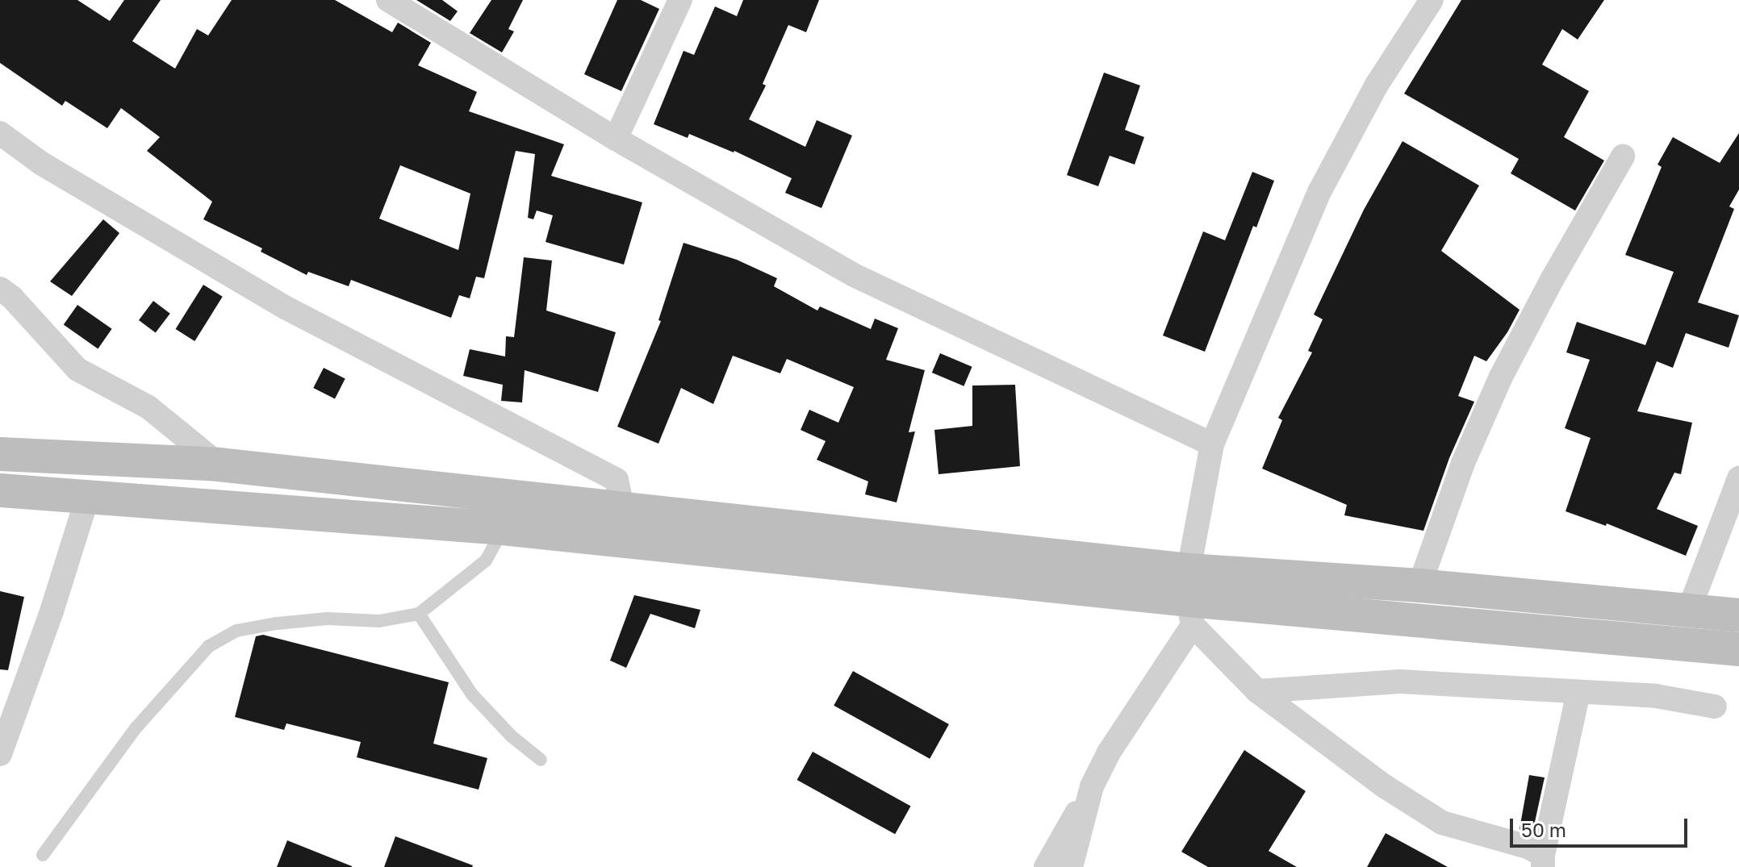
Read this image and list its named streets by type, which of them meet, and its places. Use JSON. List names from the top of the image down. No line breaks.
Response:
{"scale_bar":"50 m"}
